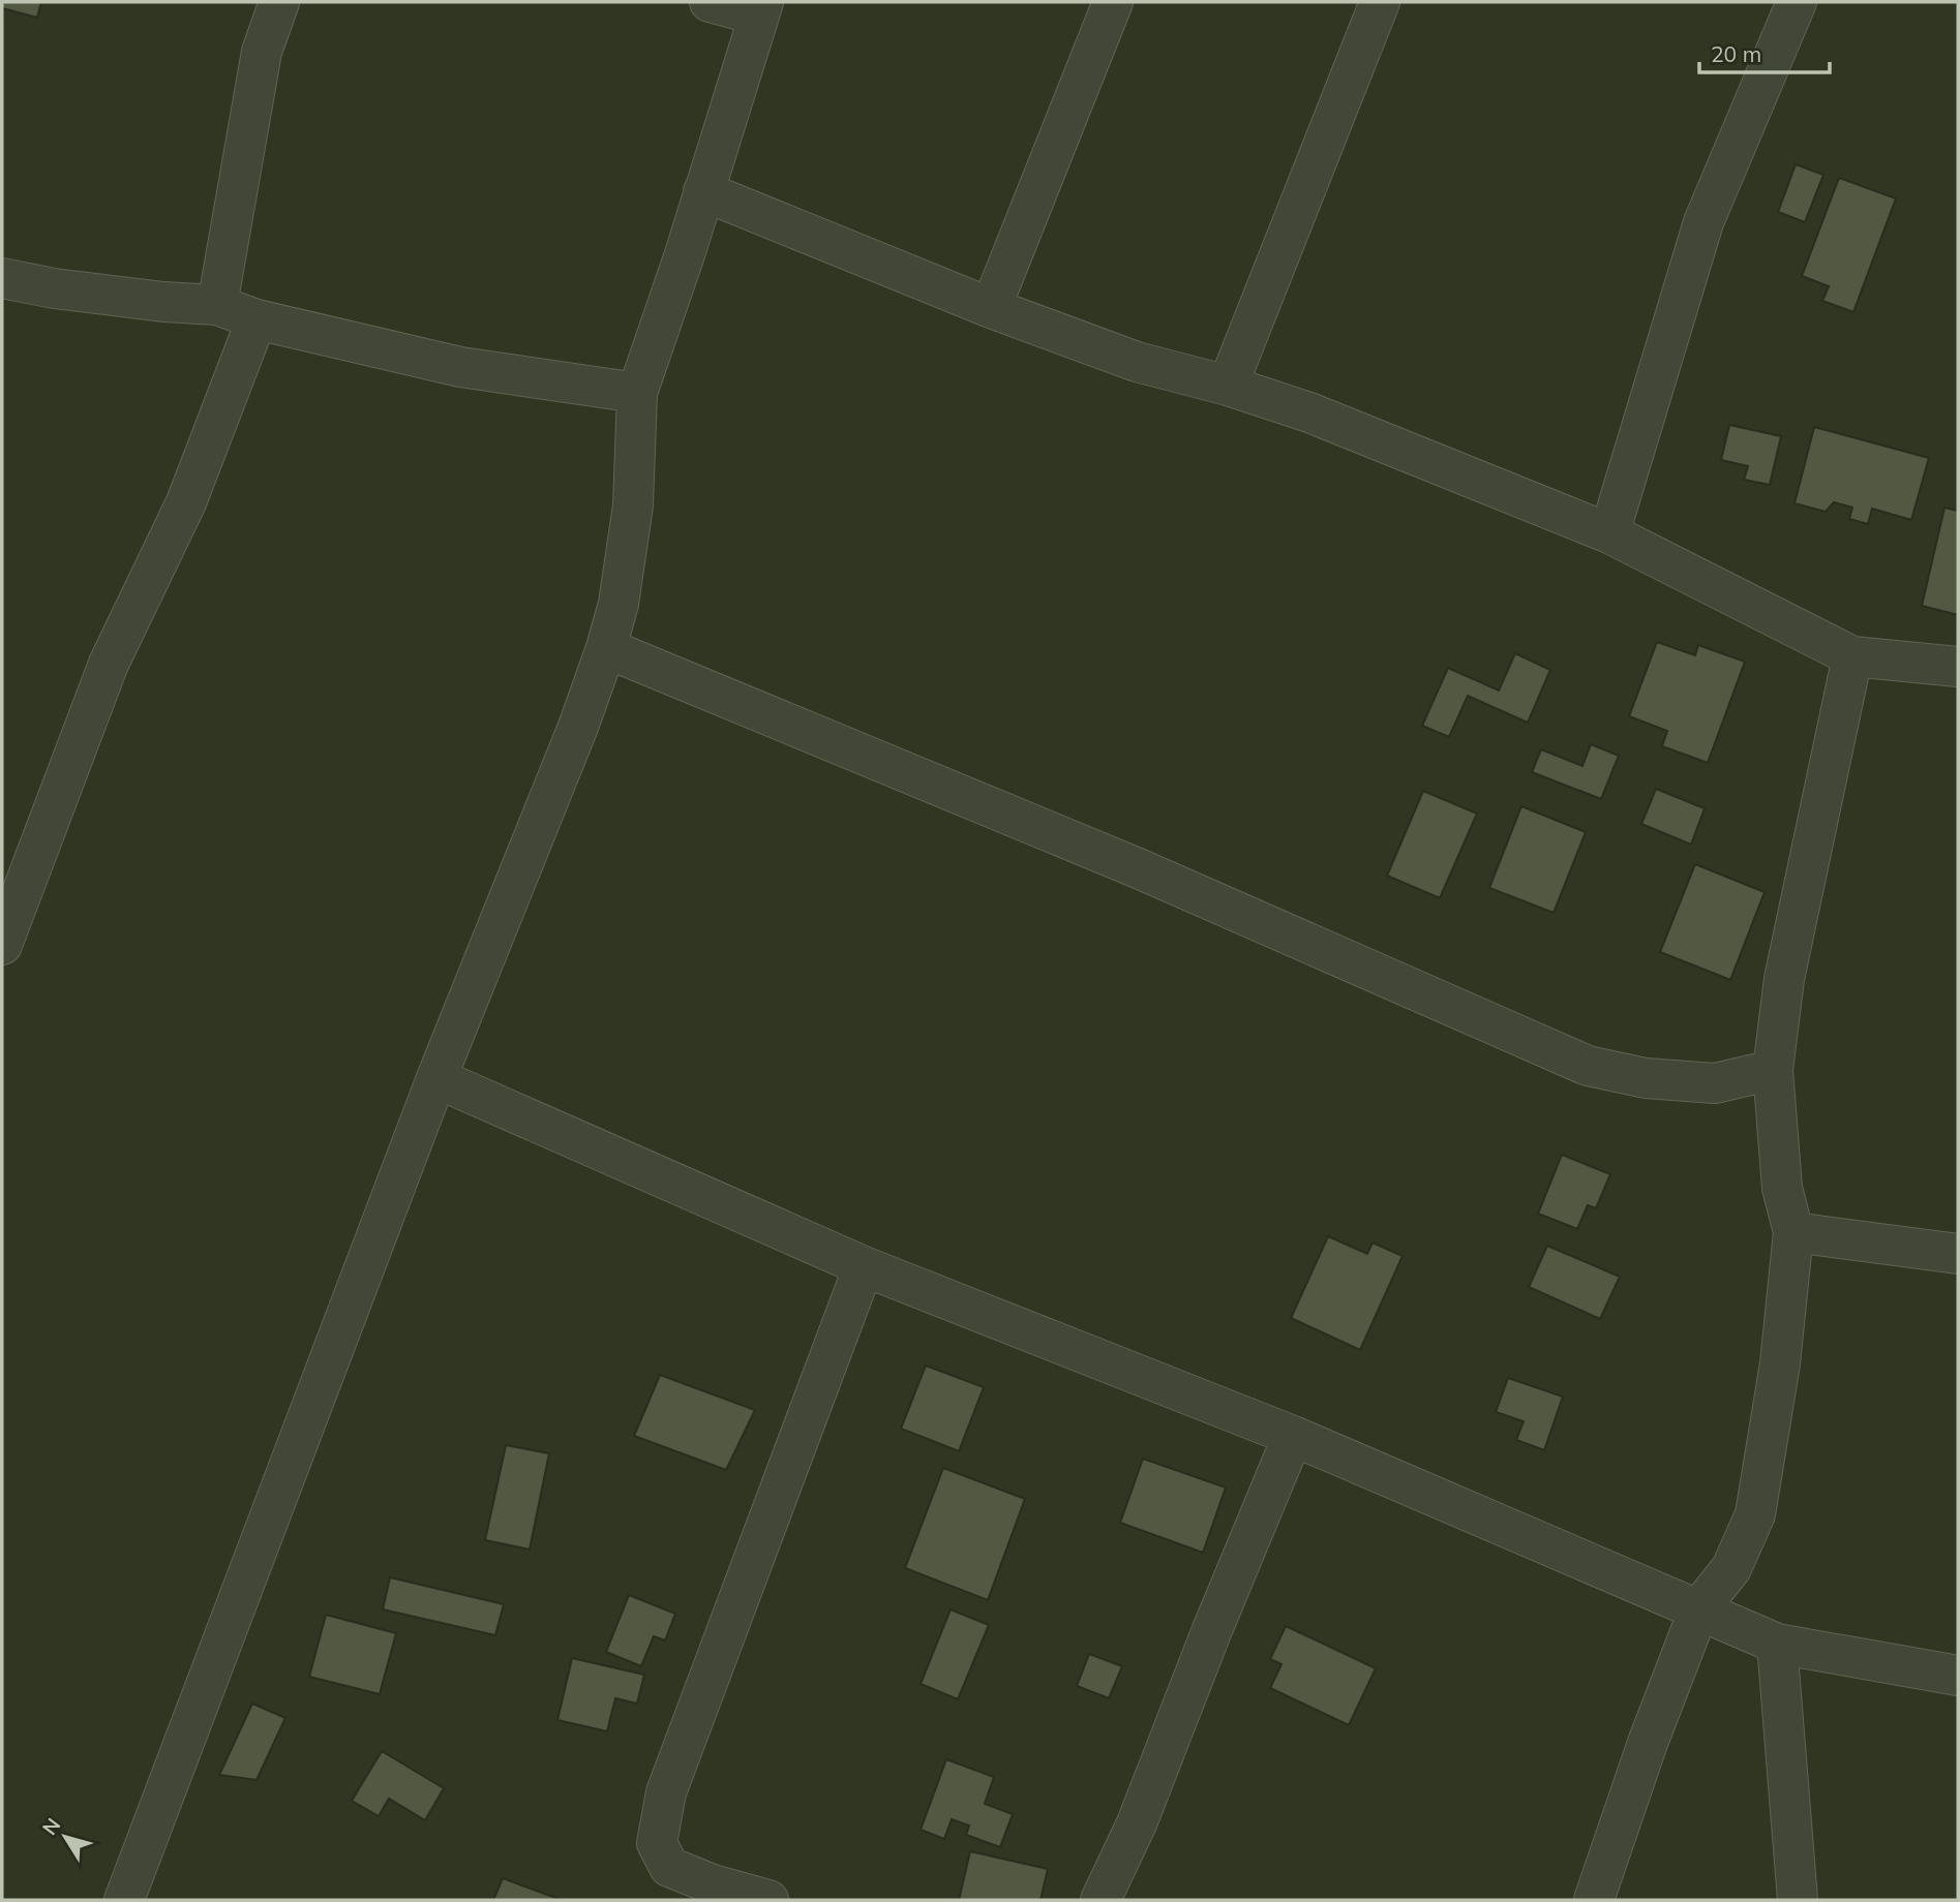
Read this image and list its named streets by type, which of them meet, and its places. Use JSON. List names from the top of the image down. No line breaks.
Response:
{"scale_bar":"20 m","north":"top left"}
